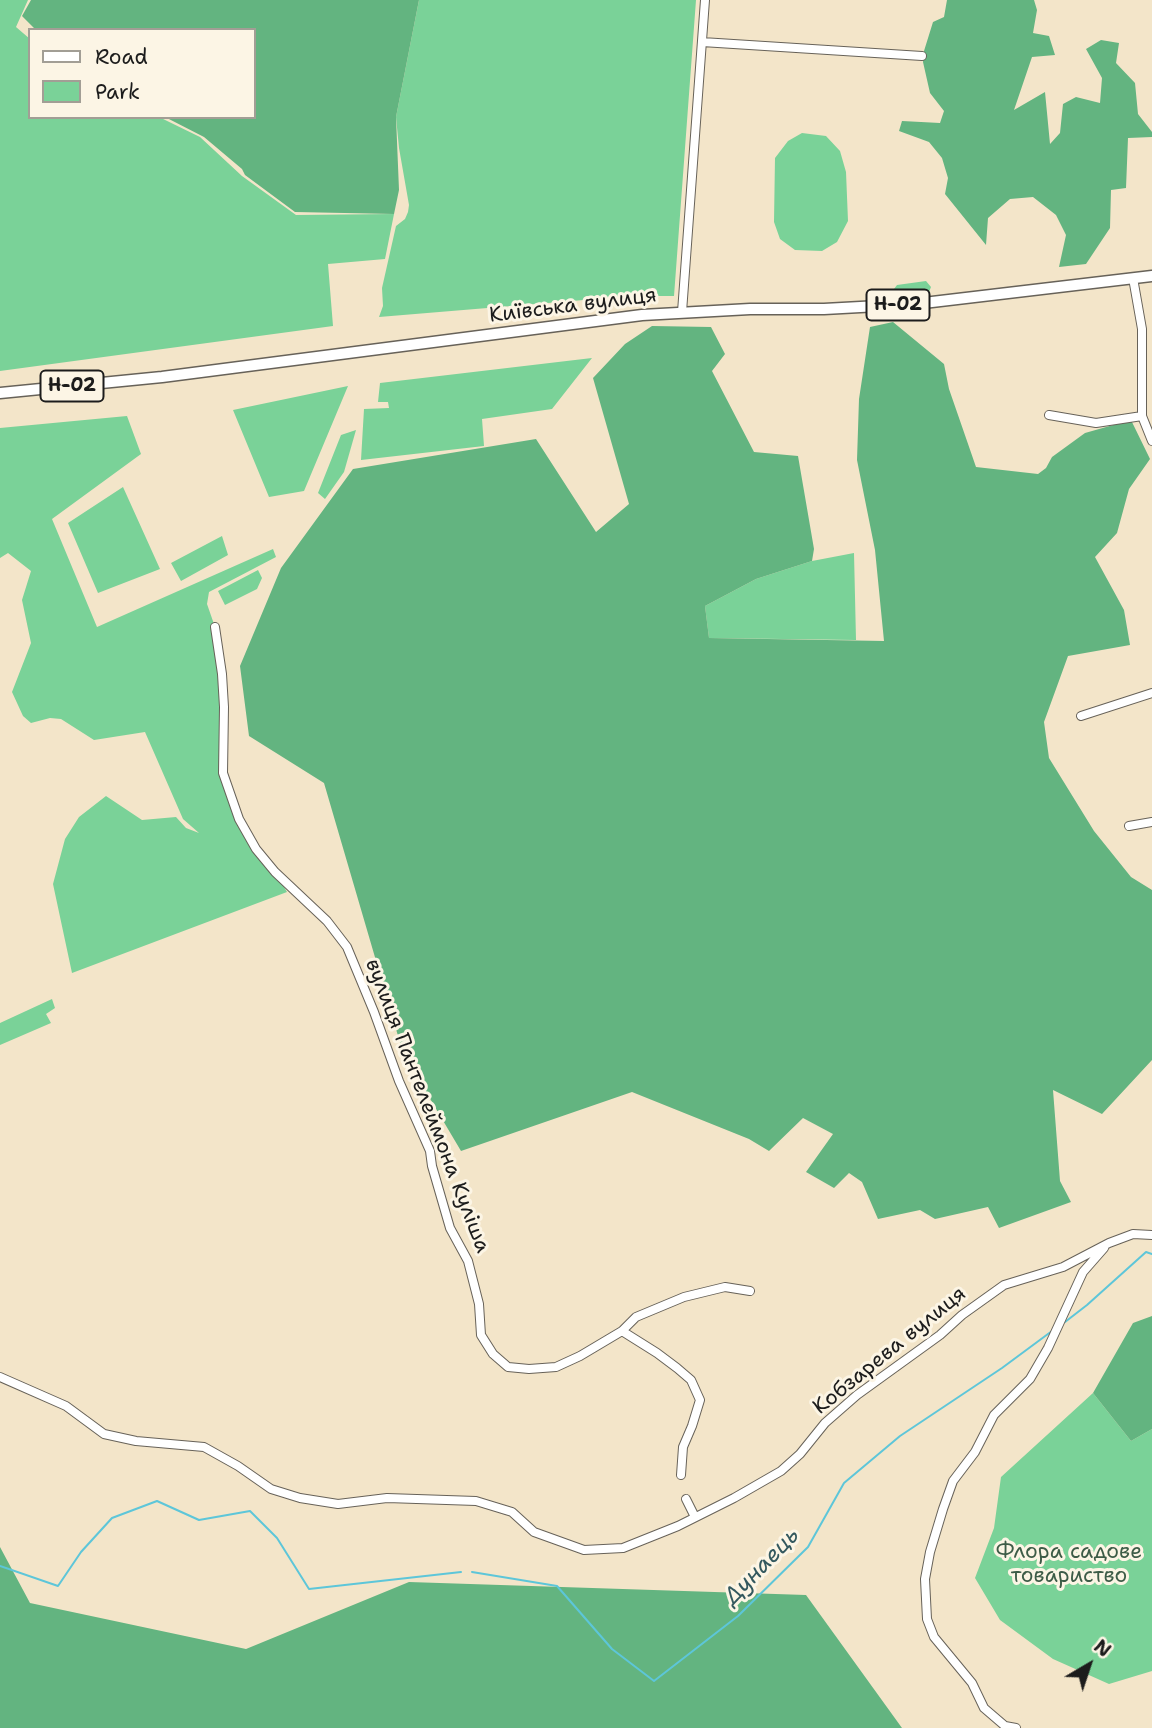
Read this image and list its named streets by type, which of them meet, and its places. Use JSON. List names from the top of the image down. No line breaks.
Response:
{"streets":{"main road":["Н-02","Київська вулиця"],"street":["вулиця Пантелеймона Куліша","Кобзарева вулиця"]},"water":["Дунаець"],"parks":["Флора садове товариство"],"legend":["Road","Park"],"north":"top right"}
